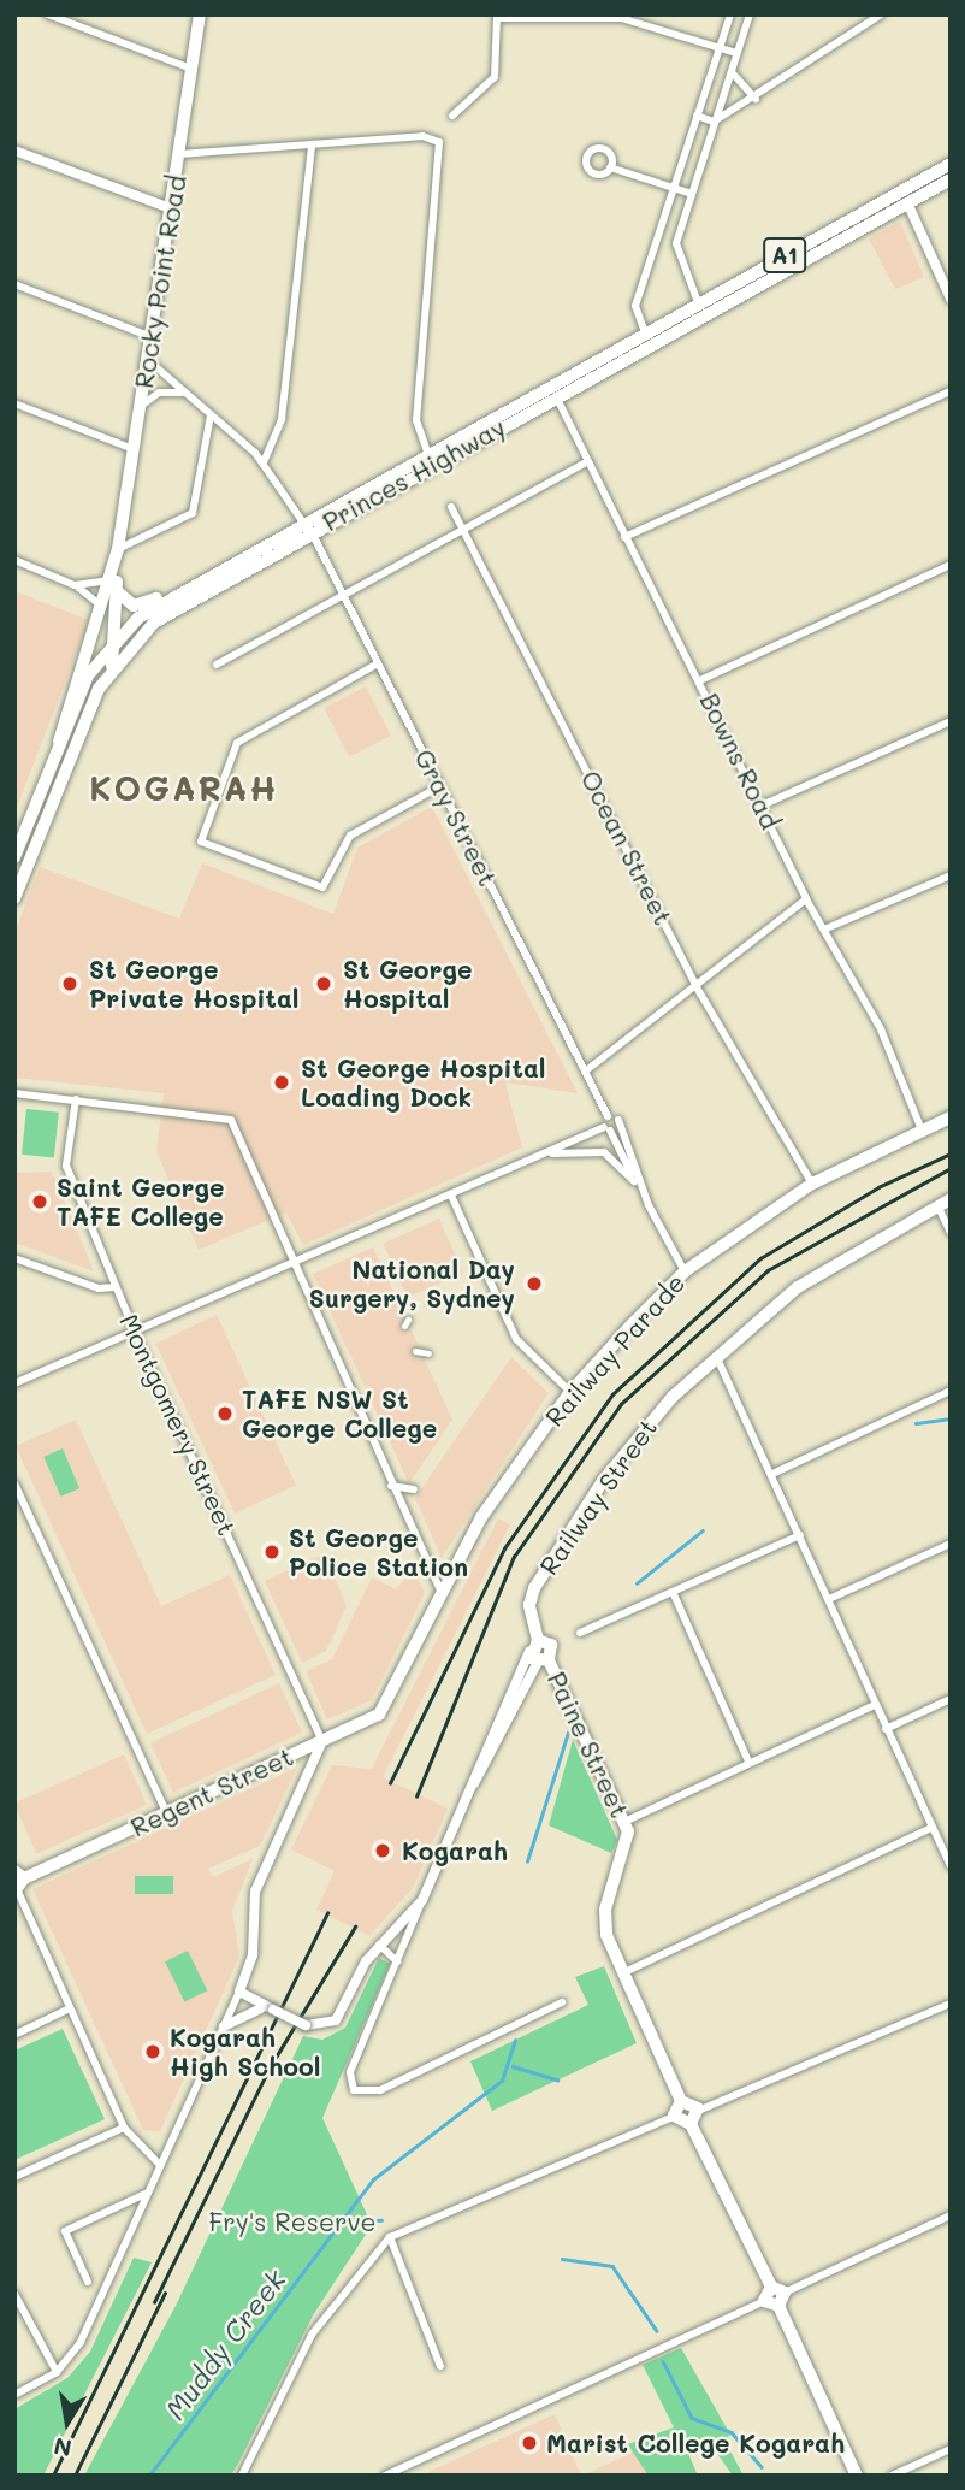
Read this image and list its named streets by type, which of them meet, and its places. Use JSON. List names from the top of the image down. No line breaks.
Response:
{"streets":{"main road":["A1","Rocky Point Road","Princes Highway","Railway Parade","Railway Street","Paine Street","Regent Street"],"street":["Bowns Road","Gray Street","Ocean Street","Montgomery Street"]},"crossings":[["Rocky Point Road","Princes Highway"],["Rocky Point Road","Gray Street"],["Princes Highway","Bowns Road"],["Princes Highway","Gray Street"],["Bowns Road","Railway Parade"],["Ocean Street","Railway Parade"],["Railway Parade","Regent Street"],["Montgomery Street","Regent Street"]],"districts":["KOGARAH"],"water":["Muddy Creek"],"parks":["Fry's Reserve"],"places":["St George Private Hospital","St George Hospital","St George Hospital Loading Dock","Saint George TAFE College","National Day Surgery, Sydney","TAFE NSW St George College","St George Police Station","Kogarah","Kogarah High School","Marist College Kogarah"],"north":"bottom"}
